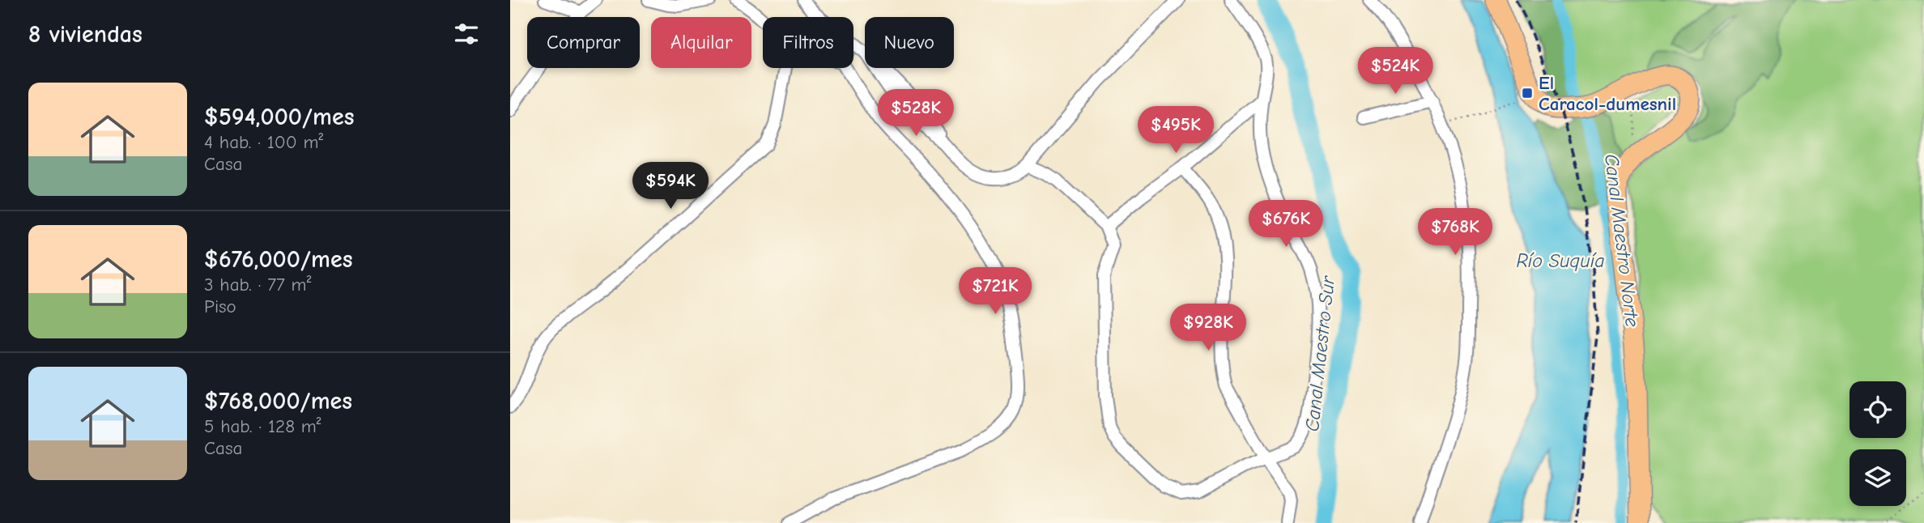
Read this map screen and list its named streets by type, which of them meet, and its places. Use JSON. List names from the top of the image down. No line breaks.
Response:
{"water":["Canal Maestro Norte","Río Suquía","Canal Maestro Sur"],"places":{"transit":["El Caracol-dumesnil"]},"page":{"heading":"8 viviendas","chip":["Comprar","Alquilar","Filtros","Nuevo"],"price":["$524K","$528K","$495K","$594K","$676K","$768K","$721K","$928K"],"list":[{"name":"$594,000/mes","note":"4 hab. · 100 m² · Casa"},{"name":"$676,000/mes","note":"3 hab. · 77 m² · Piso"},{"name":"$768,000/mes","note":"5 hab. · 128 m² · Casa"}]}}
